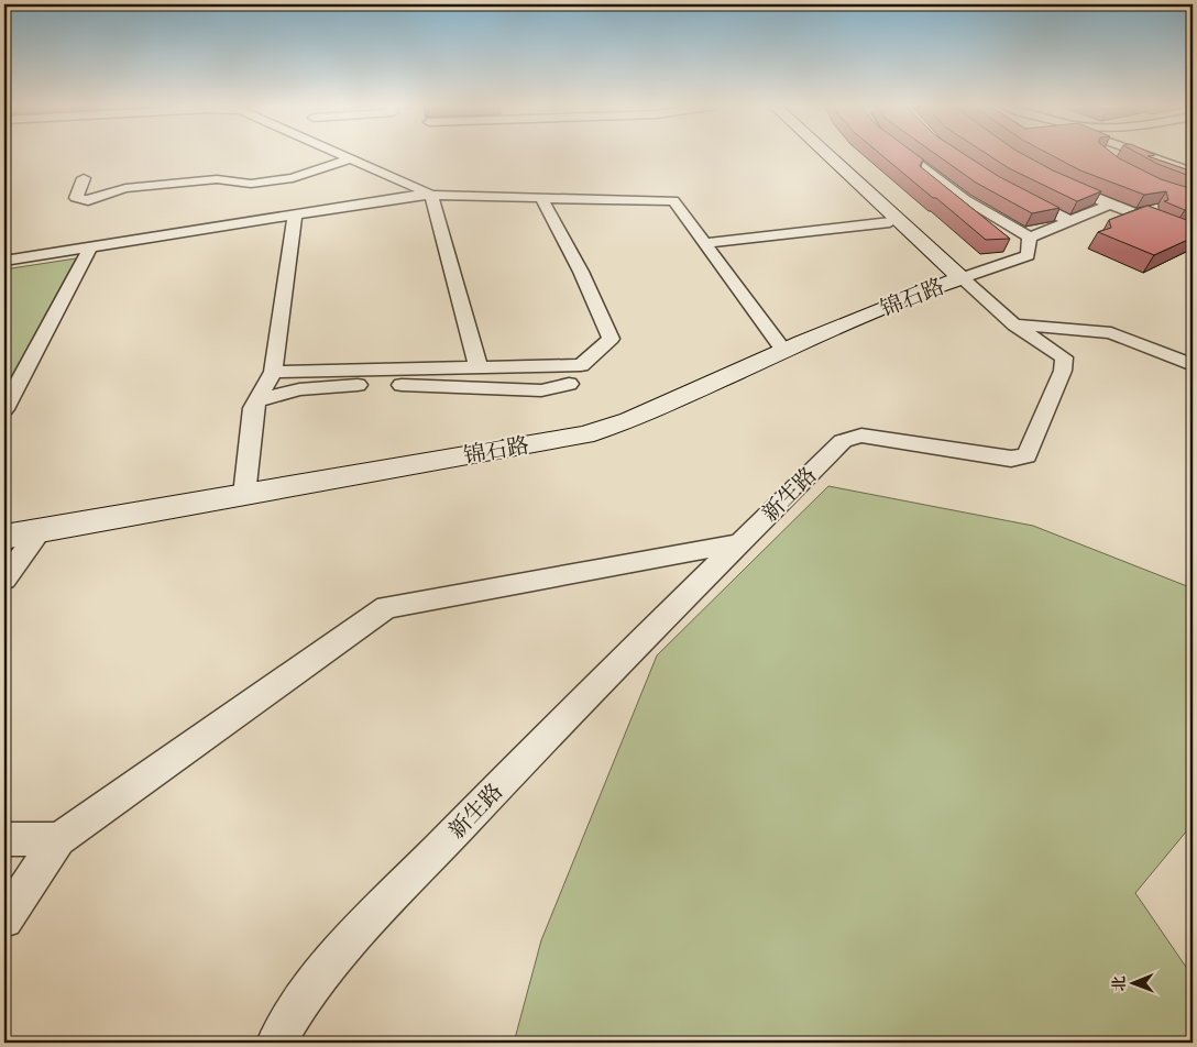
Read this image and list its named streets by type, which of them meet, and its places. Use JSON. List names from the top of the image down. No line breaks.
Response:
{"streets":{"street":["锦石路","新生路"]},"crossings":[["锦石路","新生路"]],"north":"left"}
